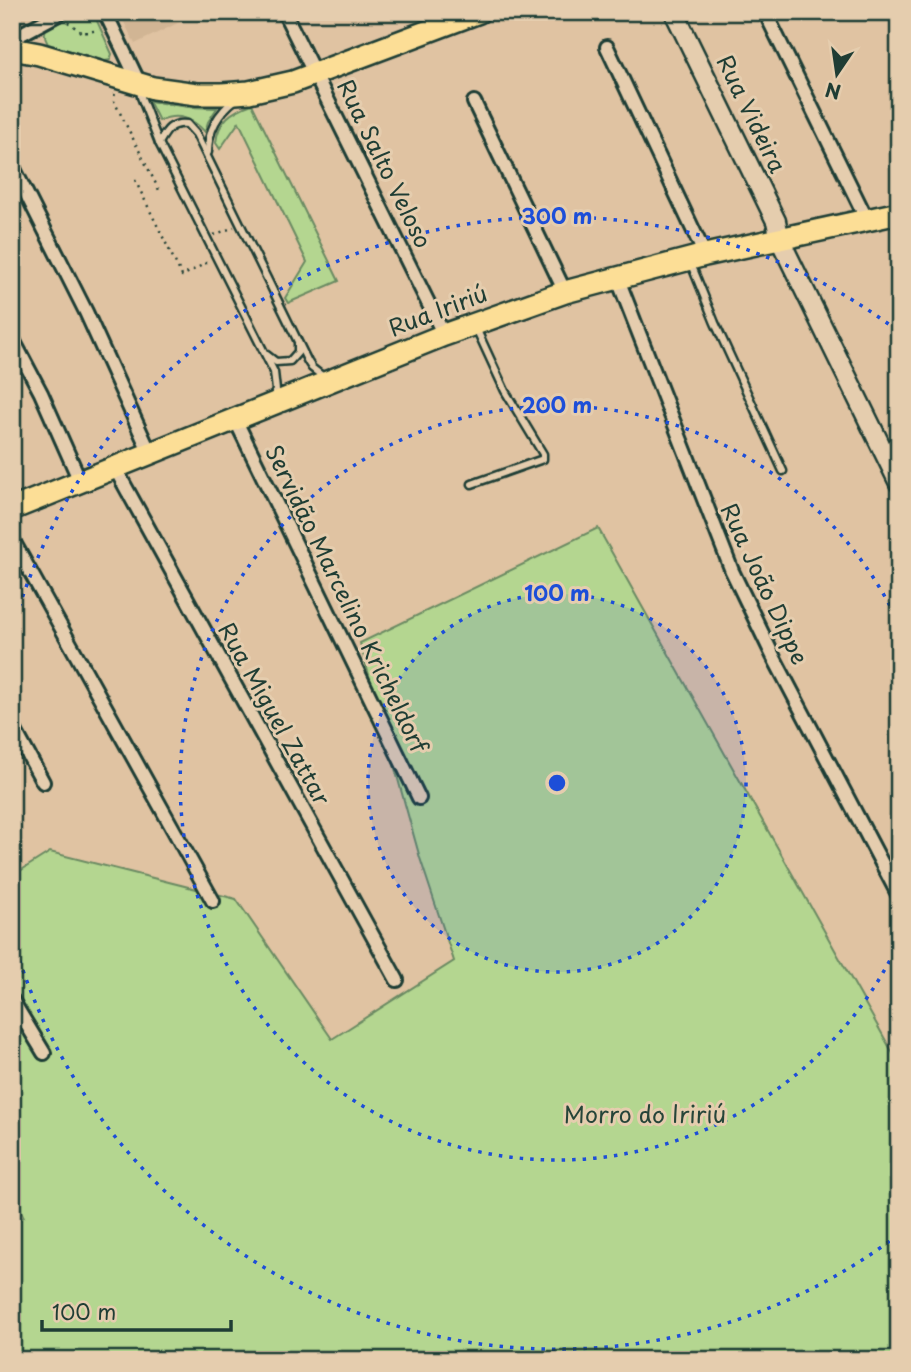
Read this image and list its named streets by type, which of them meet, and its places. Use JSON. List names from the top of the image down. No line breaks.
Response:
{"streets":{"main road":["Rua Videira","Rua Iririú"],"street":["Rua Salto Veloso","Rua João Dippe","Servidão Marcelino Kricheldorf","Rua Miguel Zattar"]},"crossings":[["Rua Videira","Rua Iririú"],["Rua Salto Veloso","Rua Iririú"],["Rua Iririú","Rua João Dippe"],["Rua Iririú","Servidão Marcelino Kricheldorf"],["Rua Iririú","Rua Miguel Zattar"]],"parks":["Morro do Iririú"],"scale_bar":"100 m","north":"bottom","rings":["300 m","200 m","100 m"]}
